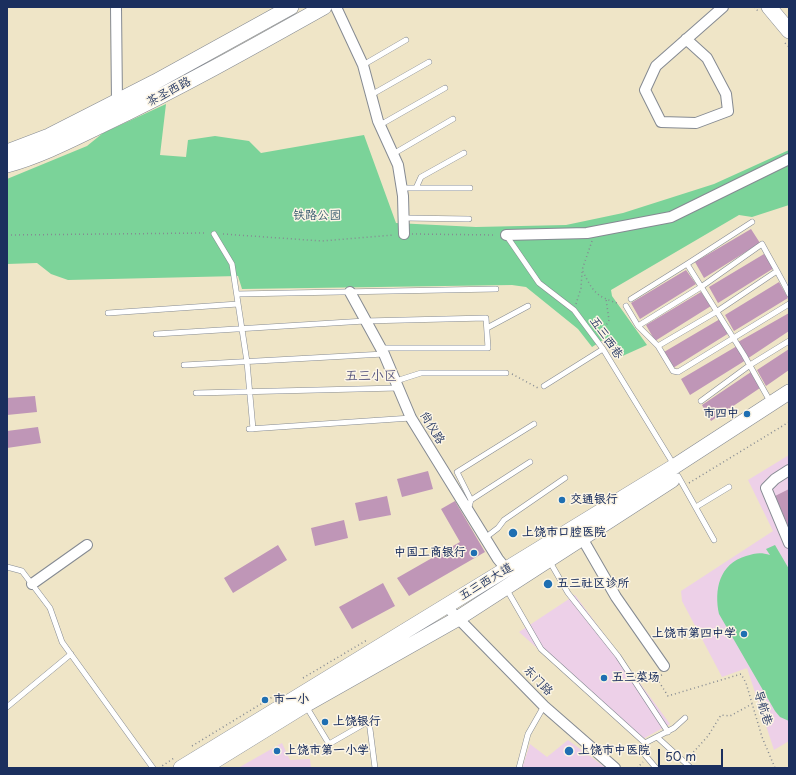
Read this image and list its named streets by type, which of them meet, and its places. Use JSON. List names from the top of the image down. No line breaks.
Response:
{"streets":{"main road":["茶圣西路","五三西大道"],"street":["尚仪路","东门路"],"lane":["五三西巷"],"path":["导航巷"]},"crossings":[["五三西巷","五三西大道"],["尚仪路","五三西大道"],["五三西大道","东门路"]],"districts":["五三小区"],"parks":["铁路公园"],"places":["市四中","交通银行","上饶市口腔医院","中国工商银行","五三社区诊所","上饶市第四中学","五三菜场","市一小","上饶银行","上饶市第一小学","上饶市中医院"],"scale_bar":"50 m"}
